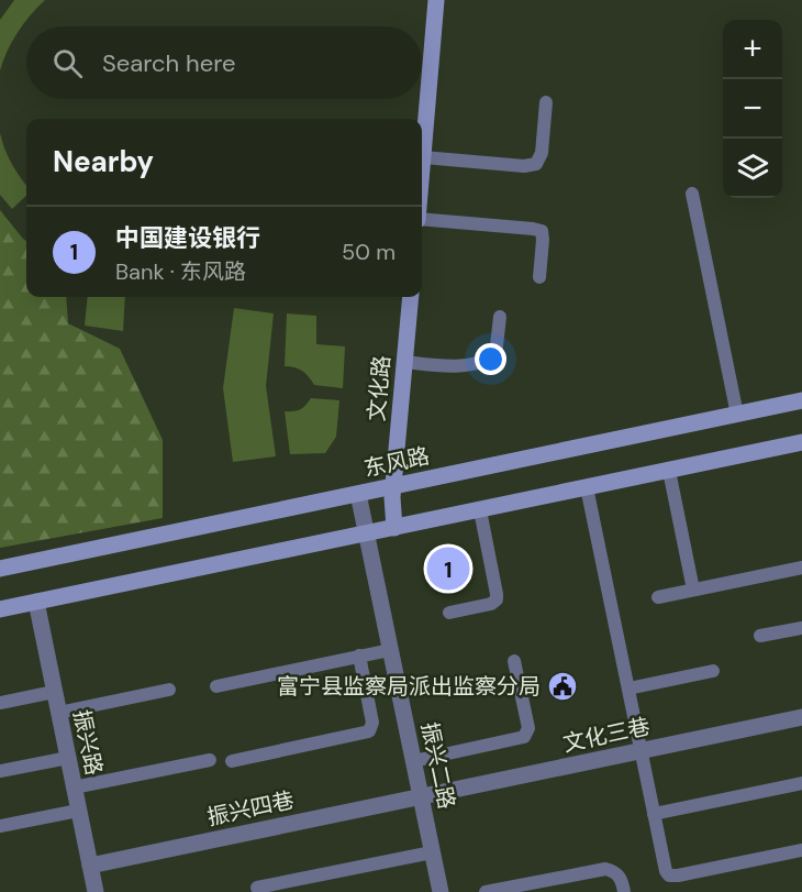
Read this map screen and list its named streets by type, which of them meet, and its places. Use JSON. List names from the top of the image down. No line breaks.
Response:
{"streets":{"main road":["文化路","东风路"],"street":["文化三巷","振兴路","振兴二路","振兴四巷"]},"crossings":[["文化路","东风路"],["东风路","振兴二路"],["文化三巷","振兴二路"],["文化三巷","振兴四巷"],["振兴路","振兴四巷"],["振兴二路","振兴四巷"]],"places":{"public building":["富宁县监察局派出监察分局"]},"page":{"map_buttons":["+","−"],"search":"Search here","heading":"Nearby","list":[{"mark":"1","name":"中国建设银行","note":"Bank · 东风路","value":"50 m"}],"pins":"1"}}
